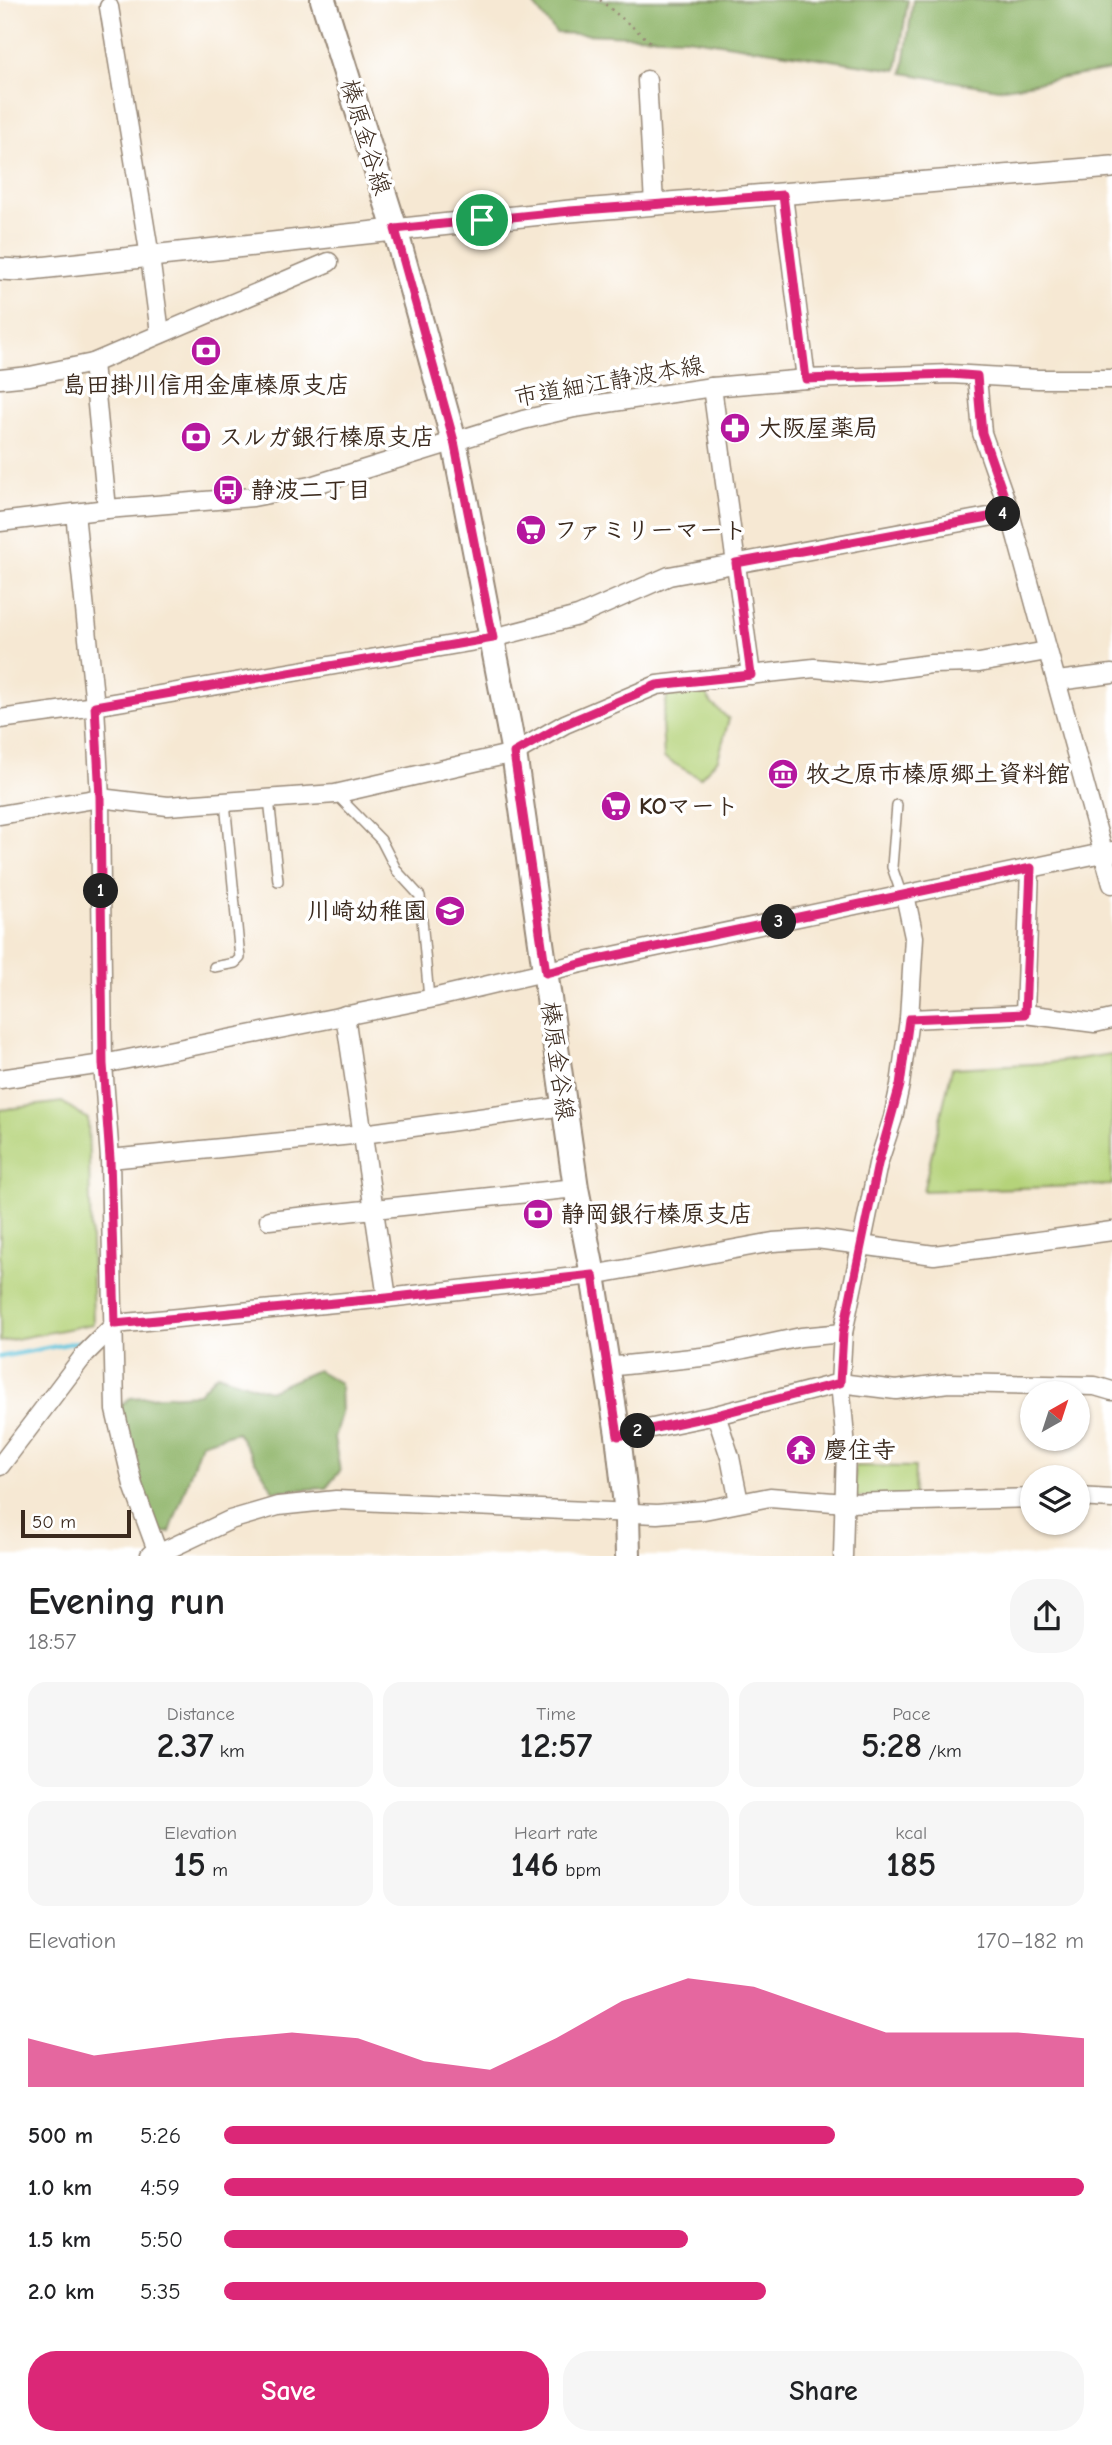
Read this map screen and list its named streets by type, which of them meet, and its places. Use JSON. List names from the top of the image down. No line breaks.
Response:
{"streets":{"main road":["榛原金谷線"],"street":["市道細江静波本線"]},"crossings":[["榛原金谷線","市道細江静波本線"]],"places":{"bank":["島田掛川信用金庫榛原支店","スルガ銀行榛原支店","静岡銀行榛原支店"],"pharmacy":["大阪屋薬局"],"bus stop":["静波二丁目"],"supermarket":["ファミリーマート","KOマート"],"museum":["牧之原市榛原郷土資料館"],"school or university":["川崎幼稚園"],"temple":["慶住寺"]},"scale_bar":"50 m","north":"top right","page":{"pins":["4","1","3","2"],"scale":"50 m","heading":["Evening run","18:57"],"stats":[["Distance","2.37 km"],["Time","12:57"],["Pace","5:28 /km"],["Elevation","15 m"],["Heart rate","146 bpm"],["kcal","185"]],"chart":["Elevation","170–182 m"],"list":[{"name":"500 m","note":"5:26"},{"name":"1.0 km","note":"4:59"},{"name":"1.5 km","note":"5:50"},{"name":"2.0 km","note":"5:35"}],"buttons":["Save","Share"]}}
